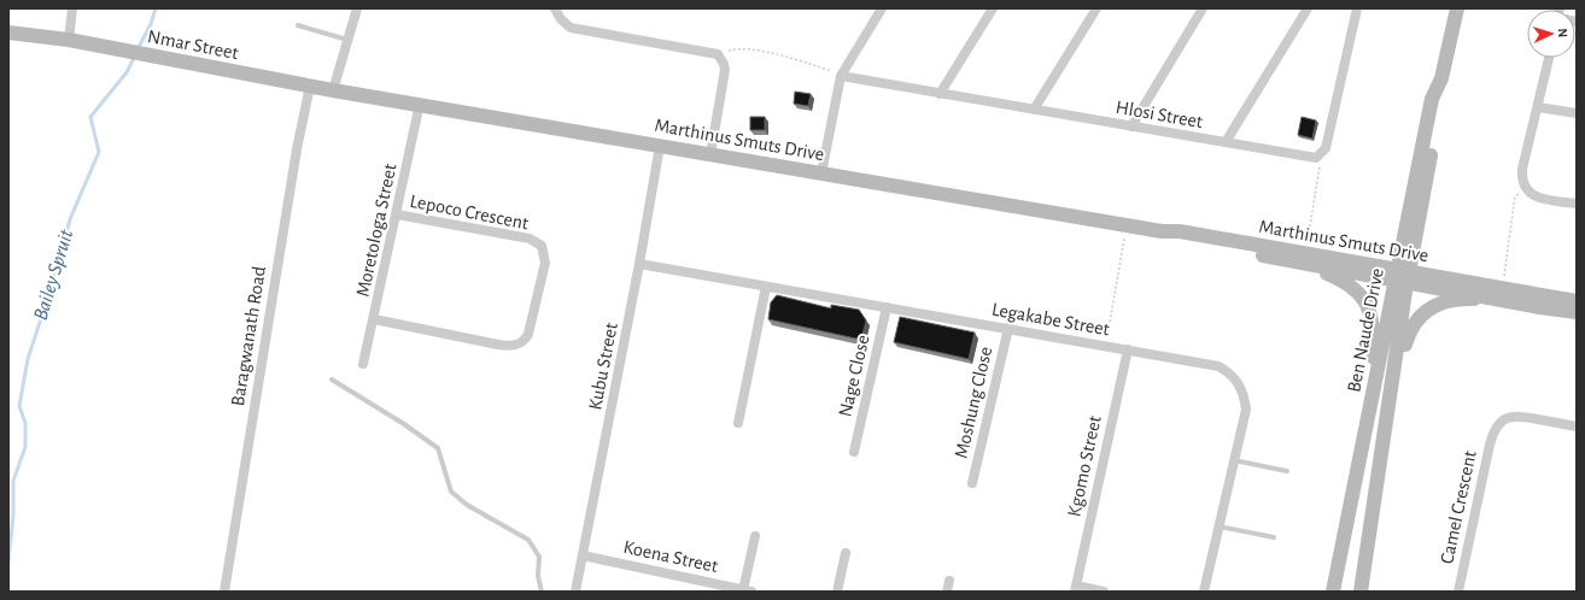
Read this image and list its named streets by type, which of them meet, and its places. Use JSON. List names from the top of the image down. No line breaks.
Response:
{"streets":{"street":["Nmar Street","Hlosi Street","Marthinus Smuts Drive","Lepoco Crescent","Moretologa Street","Legakabe Street","Ben Naude Drive","Baragwanath Road","Kubu Street","Nage Close","Moshung Close","Kgomo Street","Camel Crescent","Koena Street"]},"crossings":[["Nmar Street","Marthinus Smuts Drive"],["Nmar Street","Baragwanath Road"],["Marthinus Smuts Drive","Moretologa Street"],["Marthinus Smuts Drive","Ben Naude Drive"],["Marthinus Smuts Drive","Baragwanath Road"],["Marthinus Smuts Drive","Kubu Street"],["Lepoco Crescent","Moretologa Street"],["Legakabe Street","Kubu Street"],["Legakabe Street","Nage Close"],["Legakabe Street","Moshung Close"],["Legakabe Street","Kgomo Street"],["Kubu Street","Koena Street"]],"water":["Bailey Spruit"],"north":"right"}
